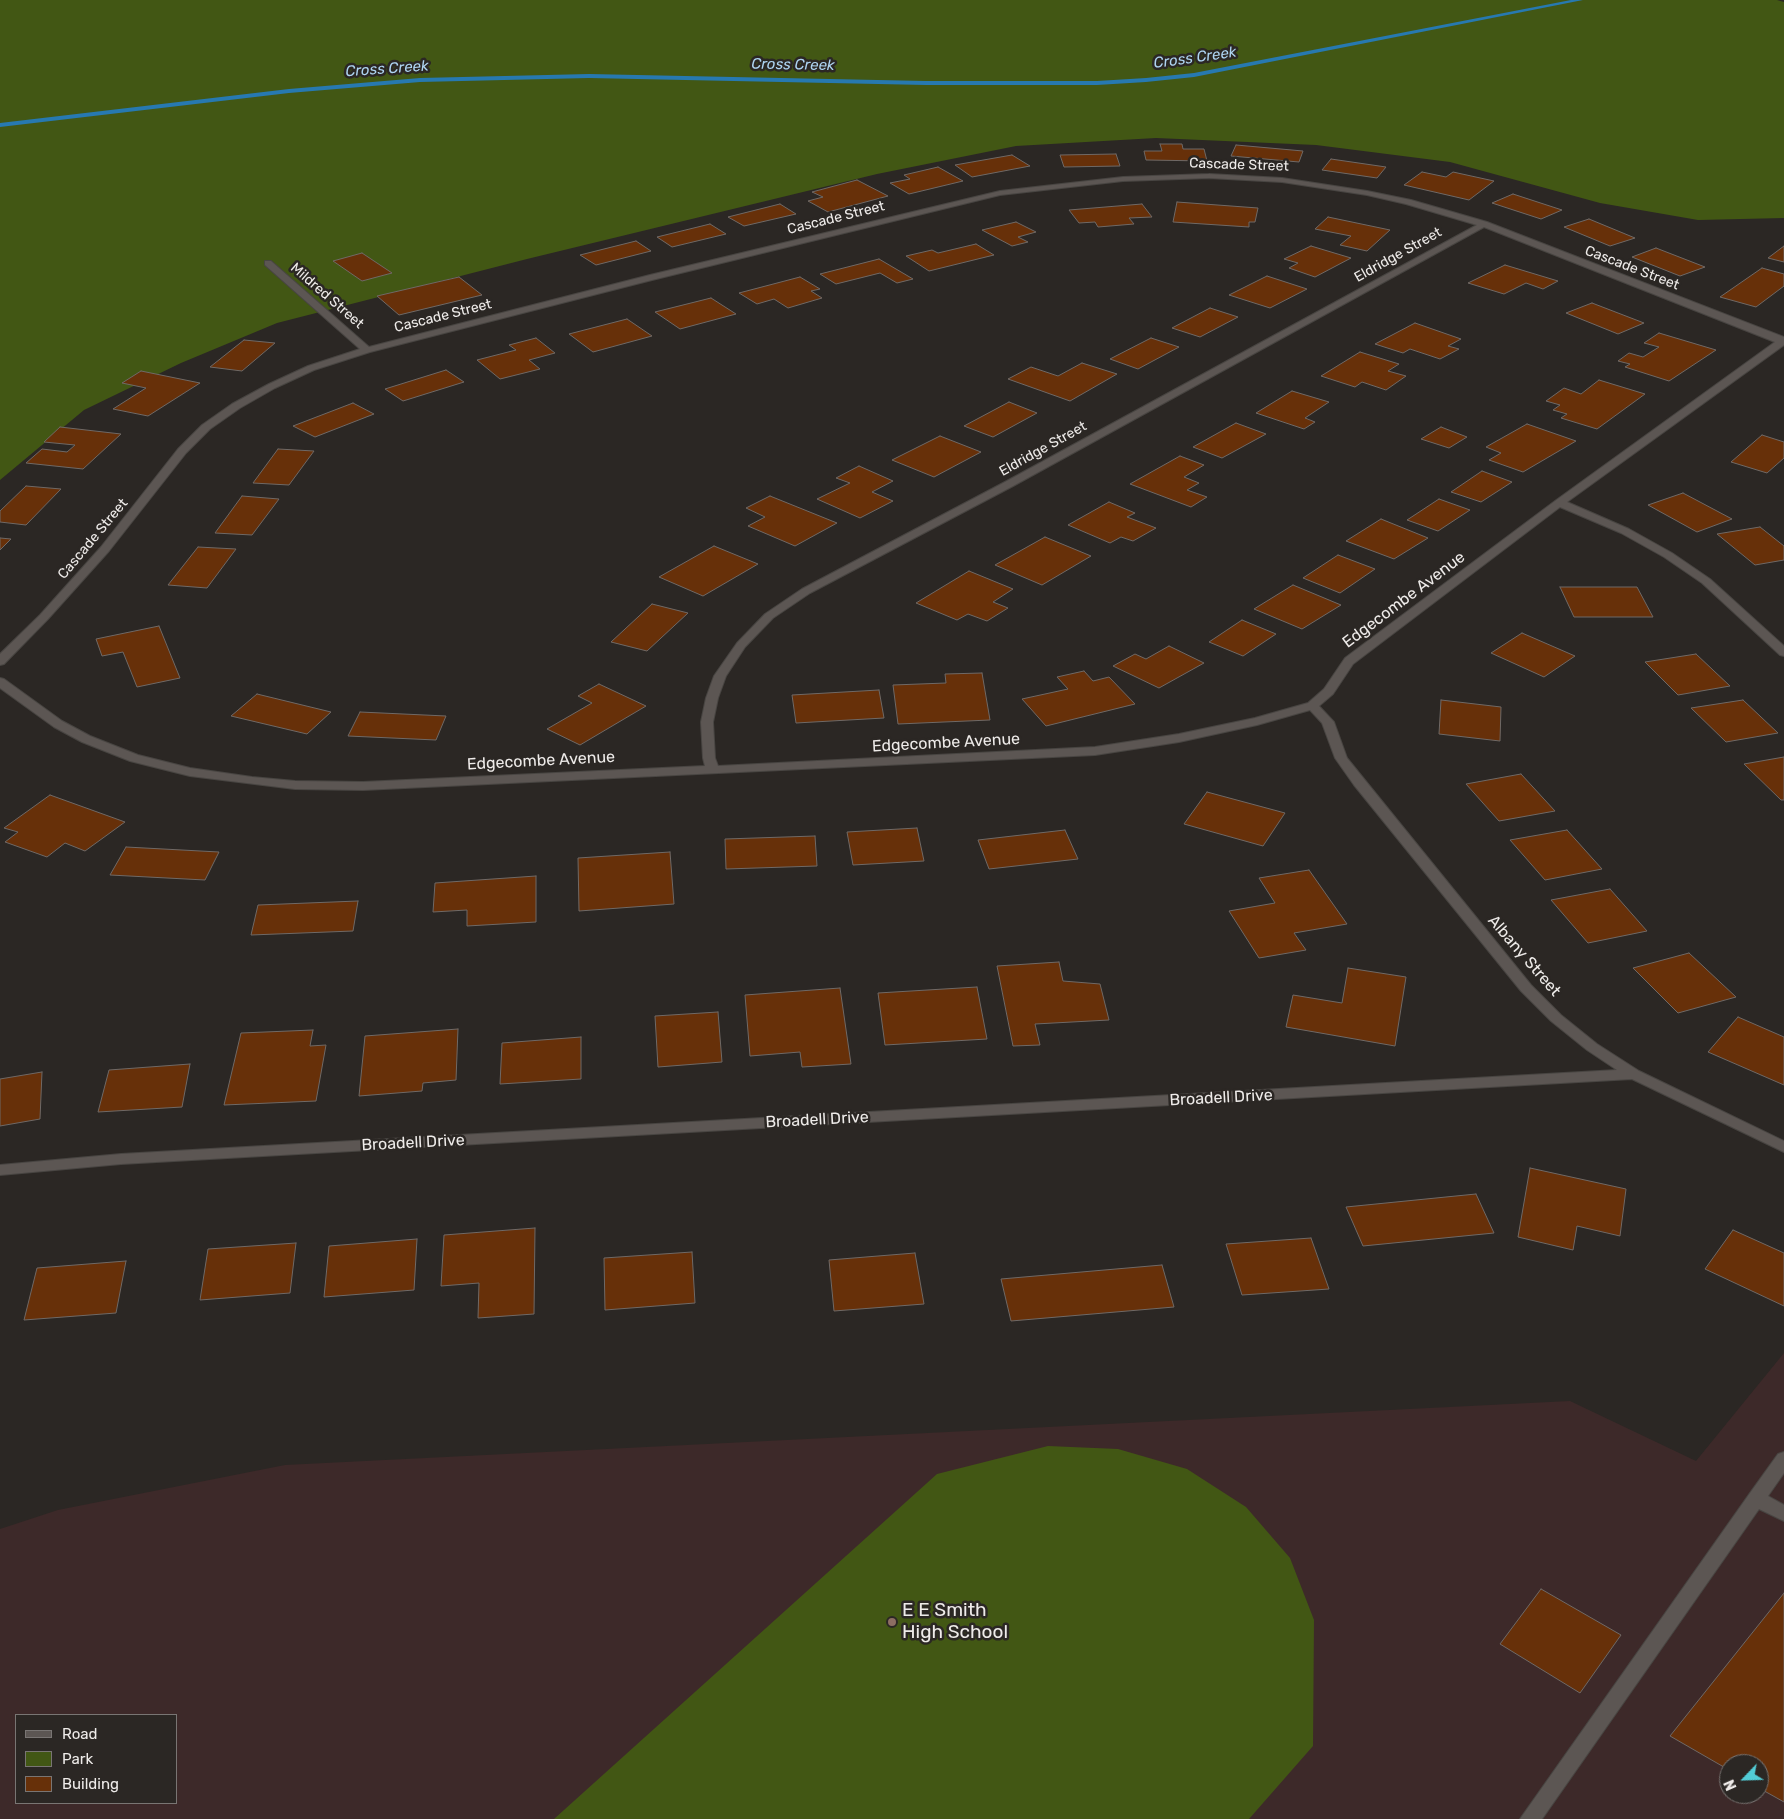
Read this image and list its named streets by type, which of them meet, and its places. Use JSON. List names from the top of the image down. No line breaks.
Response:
{"streets":{"street":["Cascade Street","Eldridge Street","Mildred Street","Edgecombe Avenue","Albany Street","Broadell Drive"]},"crossings":[["Cascade Street","Eldridge Street"],["Cascade Street","Mildred Street"],["Cascade Street","Edgecombe Avenue"],["Eldridge Street","Edgecombe Avenue"],["Edgecombe Avenue","Albany Street"],["Albany Street","Broadell Drive"]],"water":["Cross Creek"],"places":["E E Smith High School"],"legend":["Road","Park","Building"],"north":"bottom left"}
